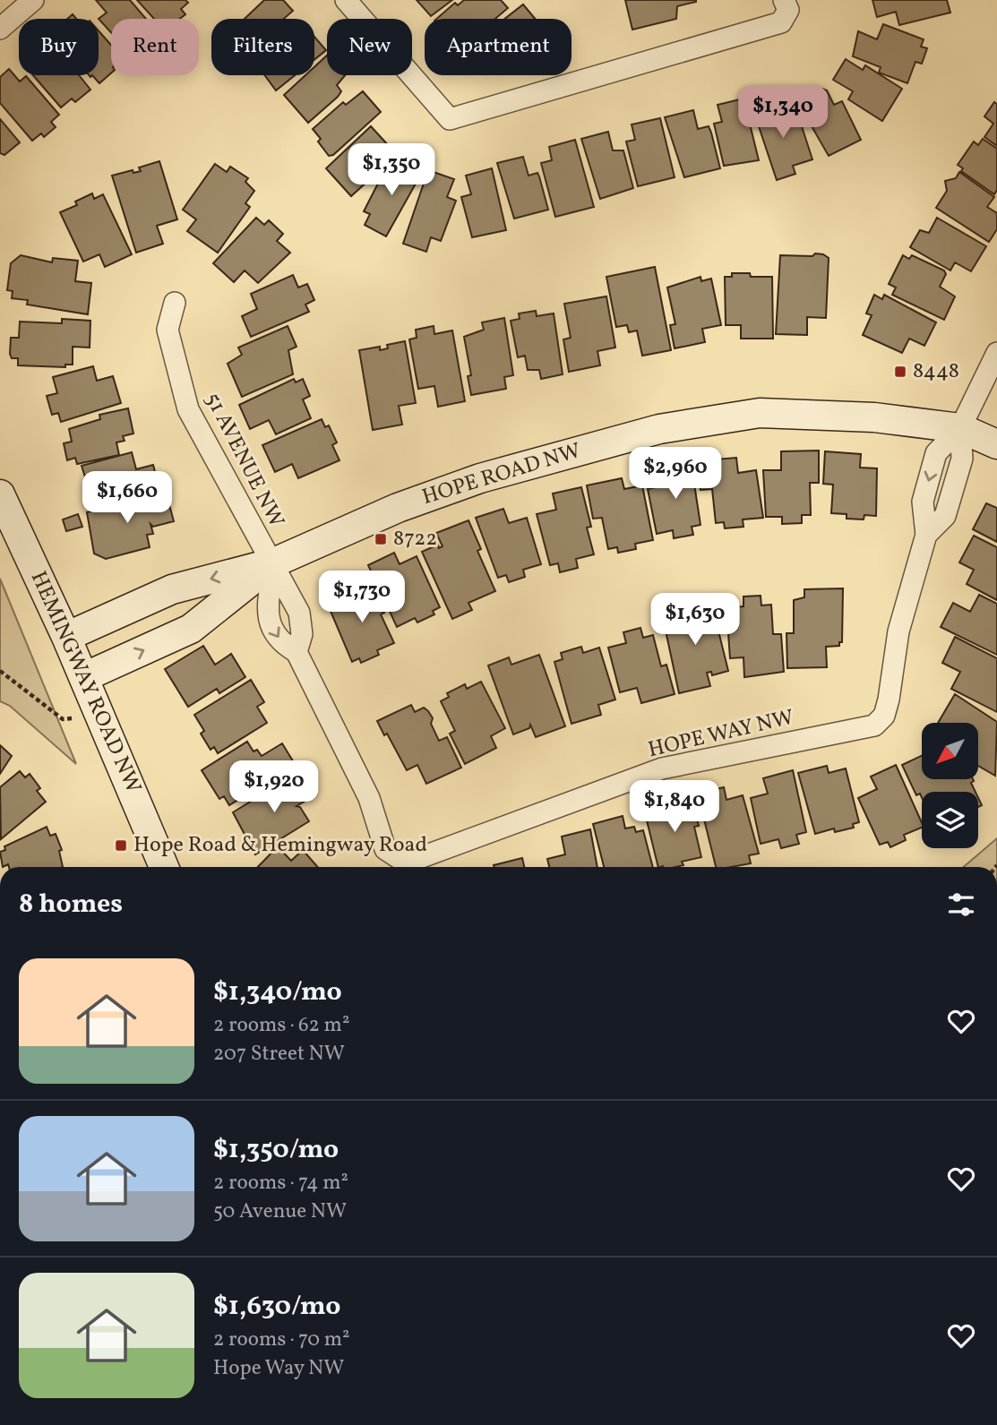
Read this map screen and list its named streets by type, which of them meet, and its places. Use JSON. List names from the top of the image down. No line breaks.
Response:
{"streets":{"street":["51 AVENUE NW","HOPE ROAD NW","HEMINGWAY ROAD NW","HOPE WAY NW"]},"crossings":[["51 AVENUE NW","HOPE ROAD NW"],["51 AVENUE NW","HOPE WAY NW"],["HOPE ROAD NW","HEMINGWAY ROAD NW"],["HOPE ROAD NW","HOPE WAY NW"]],"places":{"transit":["8448","8722","Hope Road & Hemingway Road"]},"north":"bottom left","page":{"chip":["Buy","Rent","Filters","New","Apartment"],"price":["$1,340","$1,350","$2,960","$1,660","$1,730","$1,630","$1,920","$1,840"],"heading":"8 homes","list":[{"name":"$1,340/mo","note":"2 rooms · 62 m² · 207 Street NW"},{"name":"$1,350/mo","note":"2 rooms · 74 m² · 50 Avenue NW"},{"name":"$1,630/mo","note":"2 rooms · 70 m² · Hope Way NW"}]}}
